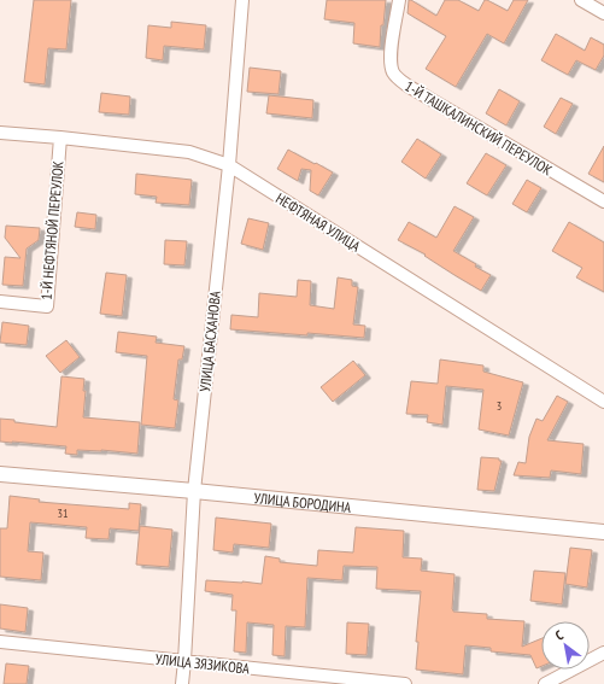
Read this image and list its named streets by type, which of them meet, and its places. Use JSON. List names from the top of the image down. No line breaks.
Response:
{"streets":{"street":["1-Й ТАШКАЛИНСКИЙ ПЕРЕУЛОК","НЕФТЯНАЯ УЛИЦА","1-Й НЕФТЯНОЙ ПЕРЕУЛОК","УЛИЦА БАСХАНОВА","УЛИЦА БОРОДИНА","УЛИЦА ЗЯЗИКОВА"]},"crossings":[["НЕФТЯНАЯ УЛИЦА","1-Й НЕФТЯНОЙ ПЕРЕУЛОК"],["НЕФТЯНАЯ УЛИЦА","УЛИЦА БАСХАНОВА"],["УЛИЦА БАСХАНОВА","УЛИЦА БОРОДИНА"],["УЛИЦА БАСХАНОВА","УЛИЦА ЗЯЗИКОВА"]],"house_numbers":["3","31"],"north":"top left"}
